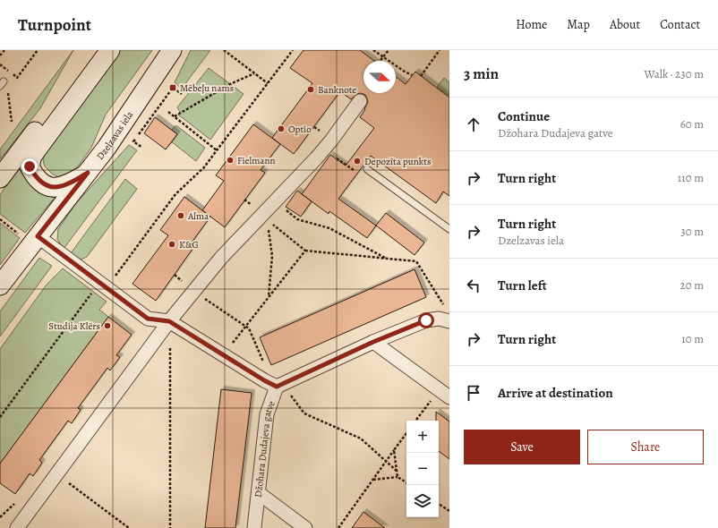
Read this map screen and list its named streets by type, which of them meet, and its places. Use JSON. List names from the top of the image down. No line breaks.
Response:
{"streets":{"main road":["Dzelzavas iela"],"street":["Džohara Dudajeva gatve"]},"places":{"transit":["Mēbeļu nams"],"other":["Banknote","Optio","Fielmann","Depozīta punkts","Alma","K&G","Studija Klērs"]},"north":"right","page":{"header":"Turnpoint","nav":["Home","Map","About","Contact"],"heading":["3 min","Walk · 230 m"],"list":[["Continue","Džohara Dudajeva gatve","60 m"],["Turn right","110 m"],["Turn right","Dzelzavas iela","30 m"],["Turn left","20 m"],["Turn right","10 m"],"Arrive at destination"],"buttons":["Save","Share"],"map_buttons":["+","−"]}}
